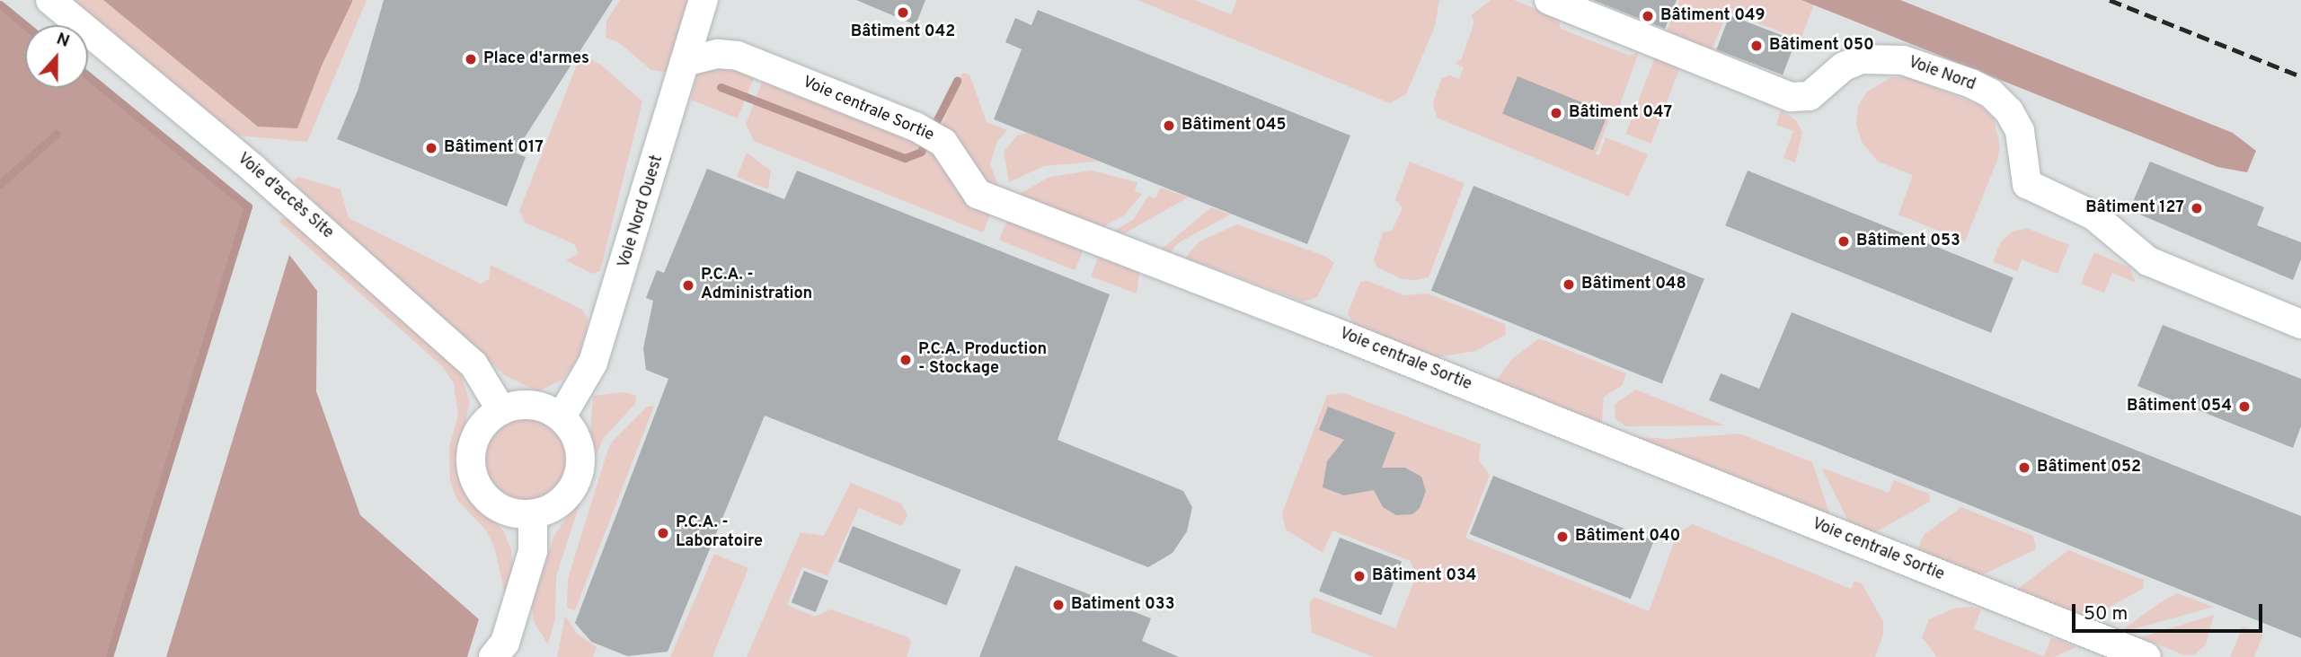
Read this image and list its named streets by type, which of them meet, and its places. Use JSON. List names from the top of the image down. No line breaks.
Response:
{"streets":{"street":["Voie Nord","Voie centrale Sortie","Voie d'accès Site","Voie Nord Ouest"]},"crossings":[["Voie centrale Sortie","Voie Nord Ouest"],["Voie d'accès Site","Voie Nord Ouest"]],"places":["Bâtiment 042","Bâtiment 049","Bâtiment 050","Place d'armes","Bâtiment 047","Bâtiment 045","Bâtiment 017","Bâtiment 127","Bâtiment 053","Bâtiment 048","P.C.A. - Administration","P.C.A. Production - Stockage","Bâtiment 054","Bâtiment 052","P.C.A. - Laboratoire","Bâtiment 040","Bâtiment 034","Batiment 033"],"scale_bar":"50 m","north":"top"}
